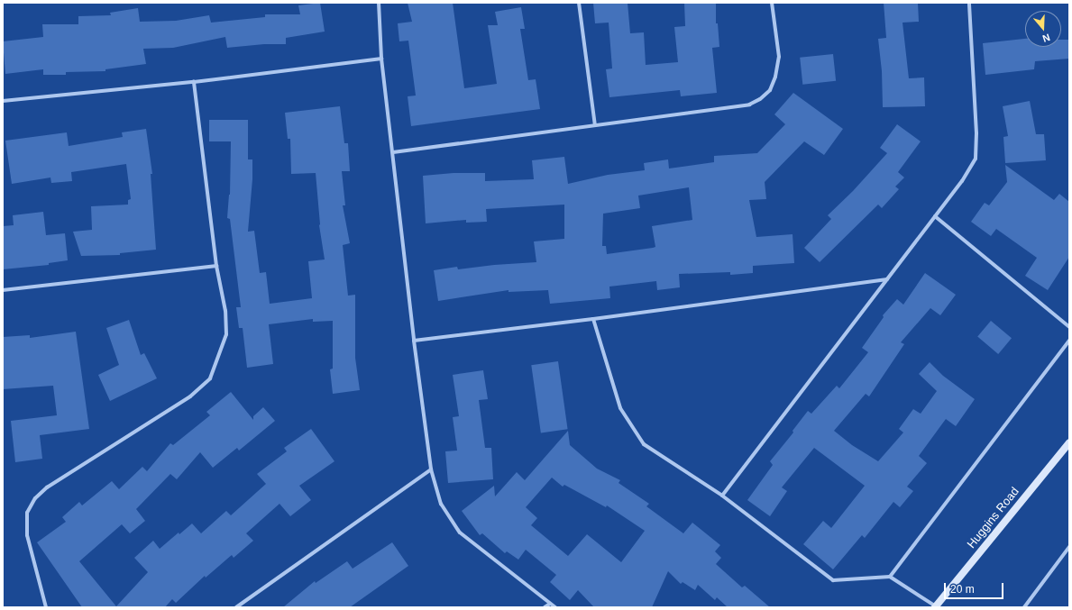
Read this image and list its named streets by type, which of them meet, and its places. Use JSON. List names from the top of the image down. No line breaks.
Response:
{"streets":{"street":["Huggins Road"]},"scale_bar":"20 m","north":"bottom"}
